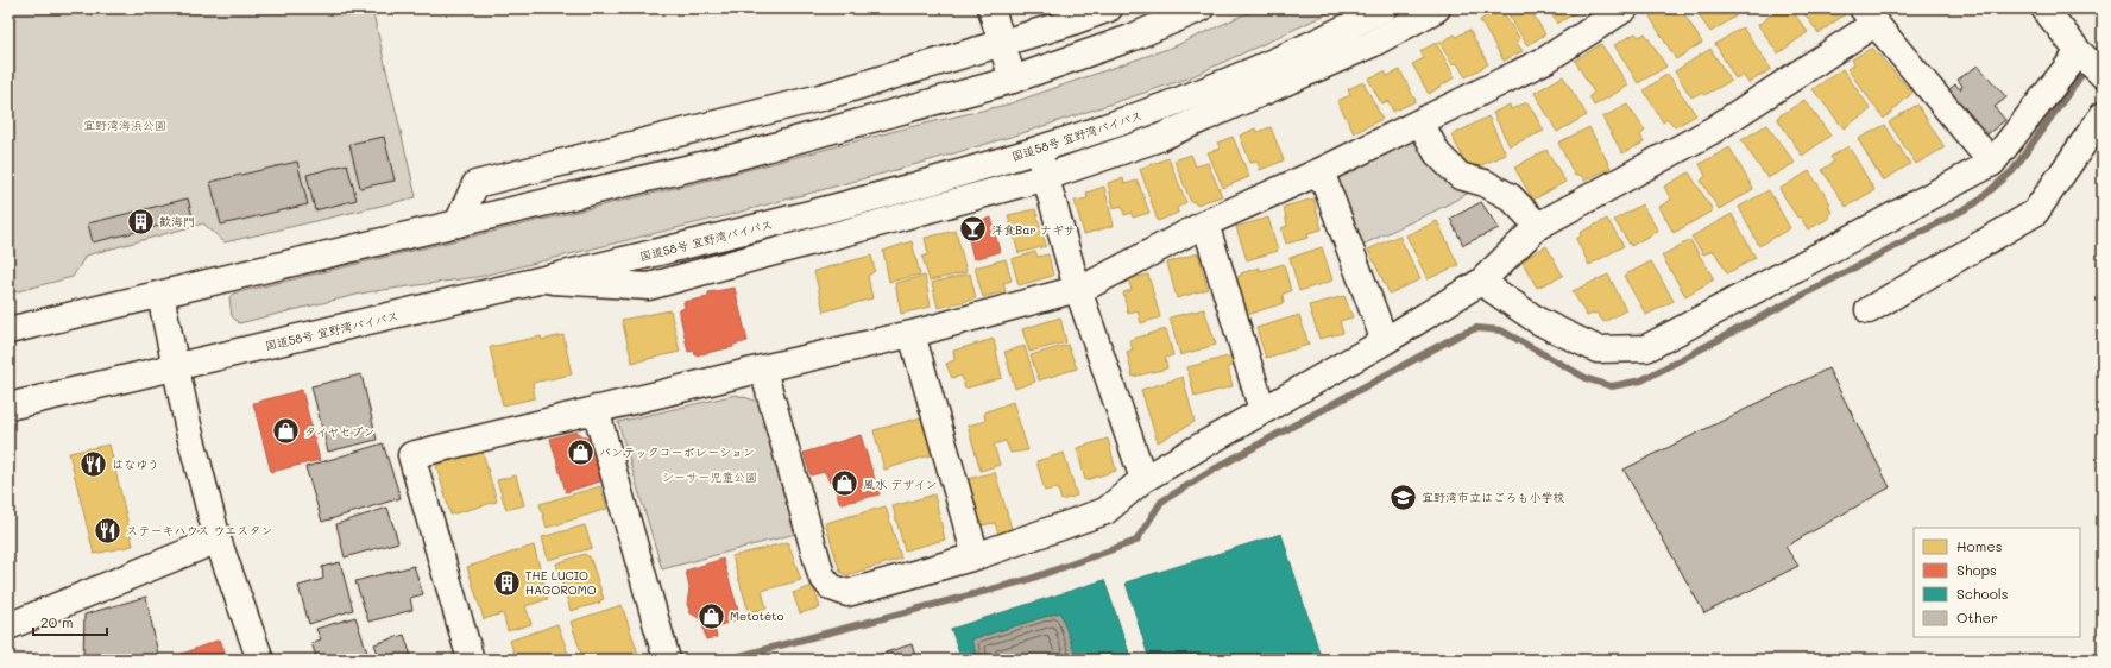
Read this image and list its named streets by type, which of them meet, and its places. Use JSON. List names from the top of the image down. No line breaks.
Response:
{"streets":{"main road":["国道58号 宜野湾バイパス"]},"parks":["宜野湾海浜公園","シーサー児童公園"],"places":{"building":["歓海門","THE LUCIO HAGOROMO"],"bar":["洋食Bar ナギサ"],"shop":["タイヤセブン","パンテックコーポレーション","風水 デザイン","Metotéto"],"restaurant":["はなゆう","ステーキハウス ウエスタン"],"school or university":["宜野湾市立はごろも小学校"]},"legend":["Homes","Shops","Schools","Other"],"scale_bar":"20 m"}
